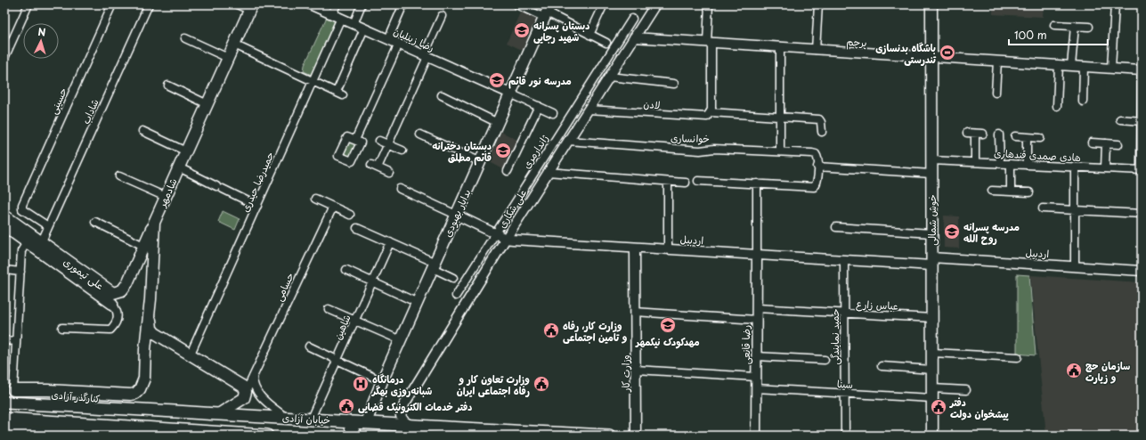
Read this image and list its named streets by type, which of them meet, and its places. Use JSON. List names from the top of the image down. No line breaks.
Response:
{"streets":{"main road":["شادمهر","بدایار بهبودی","خوش شمالی","علی تیموری","کنارگذر آزادی","خیابان آزادی"],"street":["رضا زینلیان","پرچم","حسینی","لادن","شاداب","خوانساری","ژاندارمری","هادی صمدی قندهاری","حمیدرضا حیدری","علی شکاری","اردبیل","حسامی","عباس زارع","شاهین","حمید نمایندگی","رضا قانعی","وزارت کار","سینا"]},"crossings":[["رضا زینلیان","حمیدرضا حیدری"],["رضا زینلیان","بدایار بهبودی"],["پرچم","علی شکاری"],["پرچم","خوش شمالی"],["حسینی","شاداب"],["لادن","علی شکاری"],["شاداب","علی تیموری"],["خوانساری","علی شکاری"],["ژاندارمری","اردبیل"],["هادی صمدی قندهاری","خوش شمالی"],["شادمهر","علی تیموری"],["شادمهر","کنارگذر آزادی"],["علی شکاری","اردبیل"],["علی شکاری","خیابان آزادی"],["بدایار بهبودی","اردبیل"],["بدایار بهبودی","خیابان آزادی"],["خوش شمالی","اردبیل"],["خوش شمالی","عباس زارع"],["خوش شمالی","سینا"],["اردبیل","حمید نمایندگی"],["اردبیل","رضا قانعی"],["اردبیل","وزارت کار"],["عباس زارع","حمید نمایندگی"],["عباس زارع","رضا قانعی"],["شاهین","خیابان آزادی"],["حمید نمایندگی","سینا"],["رضا قانعی","سینا"],["کنارگذر آزادی","خیابان آزادی"]],"places":{"school or university":["دبستان پسرانه شهید رجایی","مدرسه نور قائم","دبستان دخترانه قائم مطلق","مدرسه پسرانه روح الله","مهدکودک نیکمهر"],"sports":["باشگاه بدنسازی تندرستی"],"public building":["وزارت کار، رفاه و تامین اجتماعی","سازمان حج و زیارت","وزارت تعاون کار و رفاه اجتماعی ایران","دفتر خدمات الکترونیک قضایی","دفتر پیشخوان دولت"],"hospital":["درمانگاه شبانه‌روزی بهگر"]},"scale_bar":"100 m","north":"top"}
